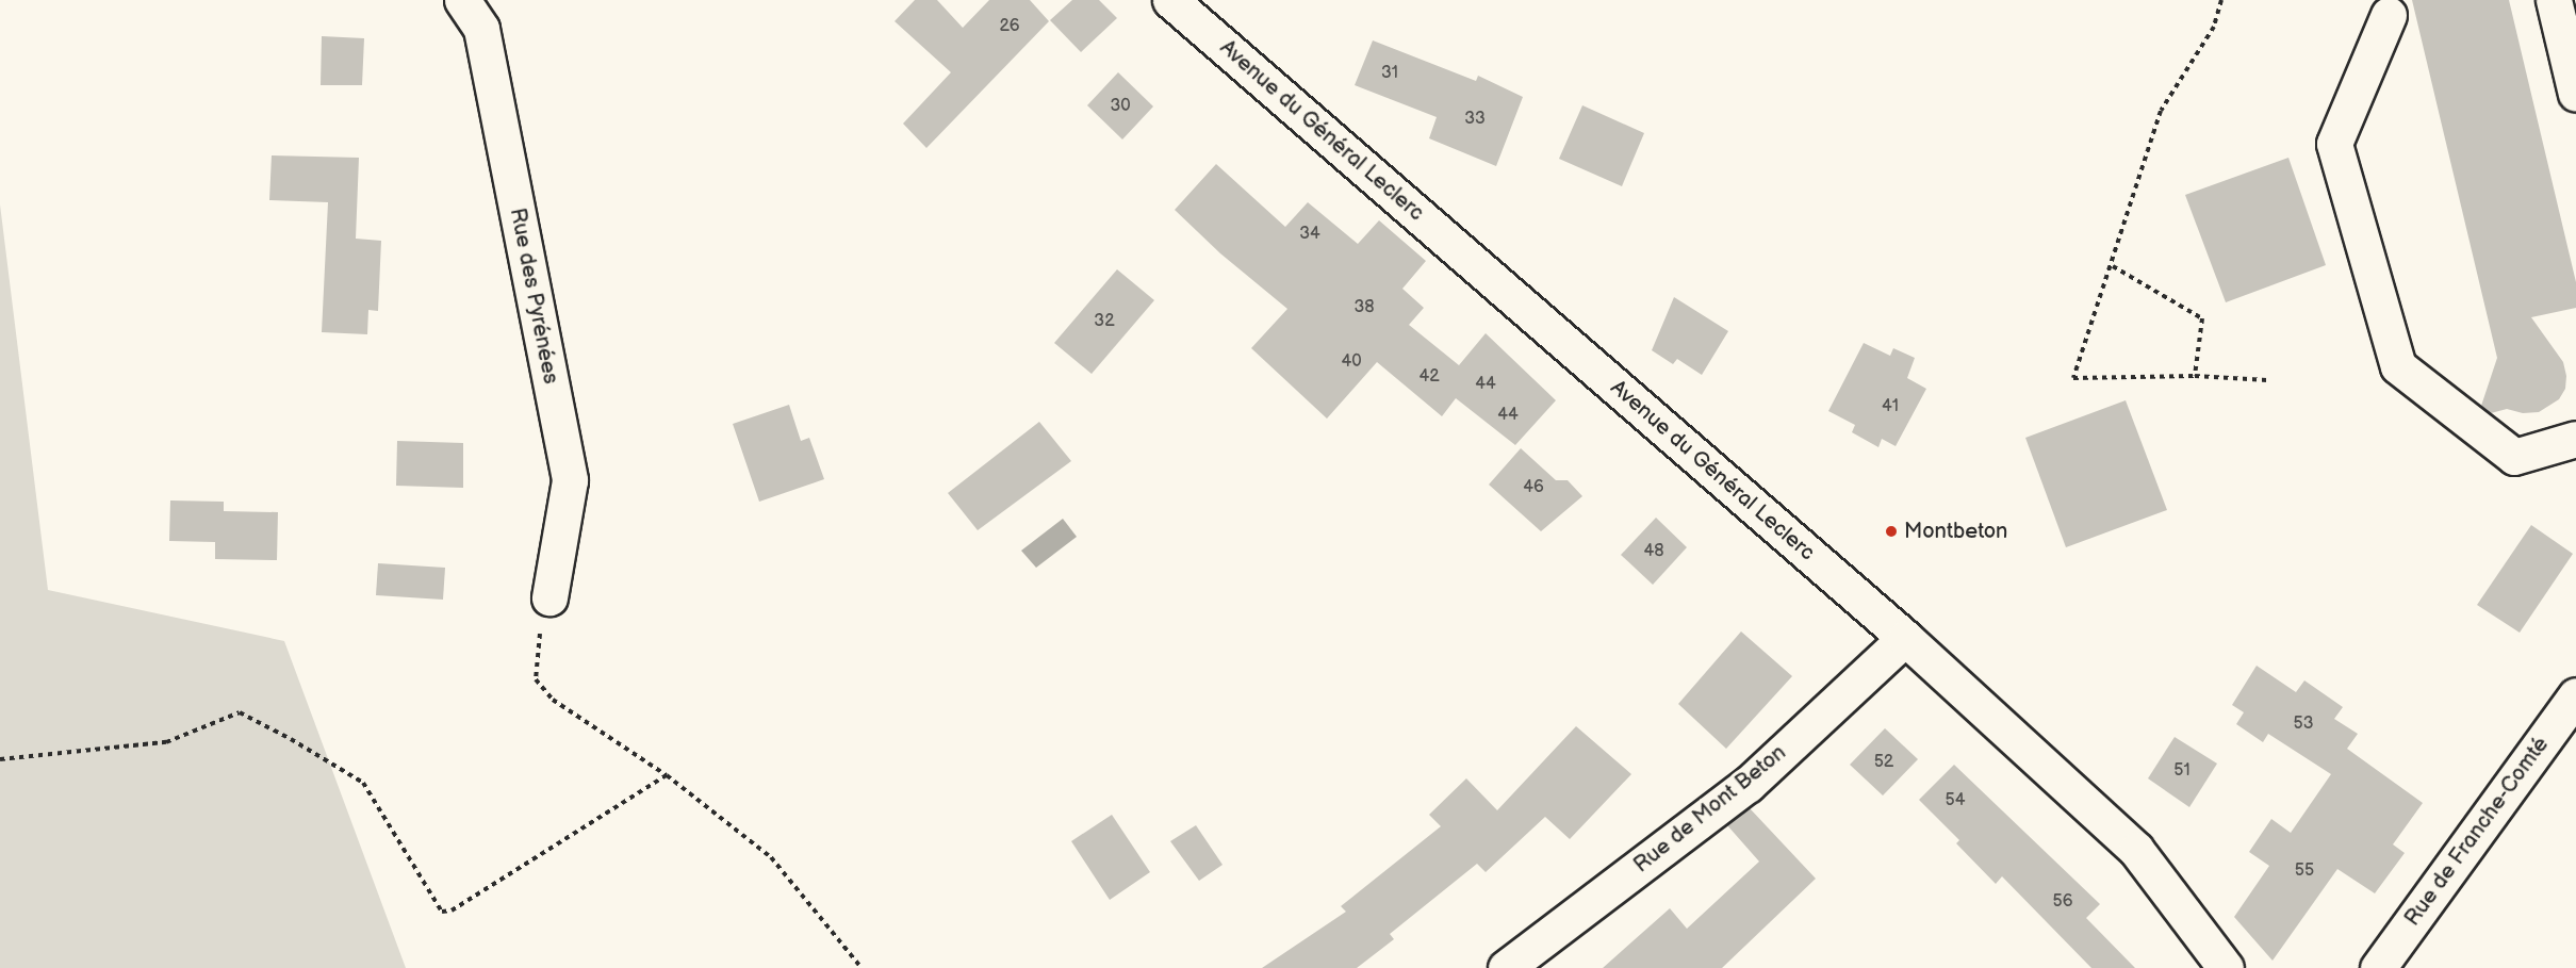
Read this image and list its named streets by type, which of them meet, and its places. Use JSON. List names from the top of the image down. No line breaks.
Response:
{"streets":{"street":["Avenue du Général Leclerc","Rue des Pyrénées","Rue de Mont Beton","Rue de Franche-Comté"]},"crossings":[["Avenue du Général Leclerc","Rue de Mont Beton"]],"places":["Montbeton"],"house_numbers":["26","31","30","33","34","38","32","40","42","44","41","44","46","48","53","52","51","54","55","56"]}
